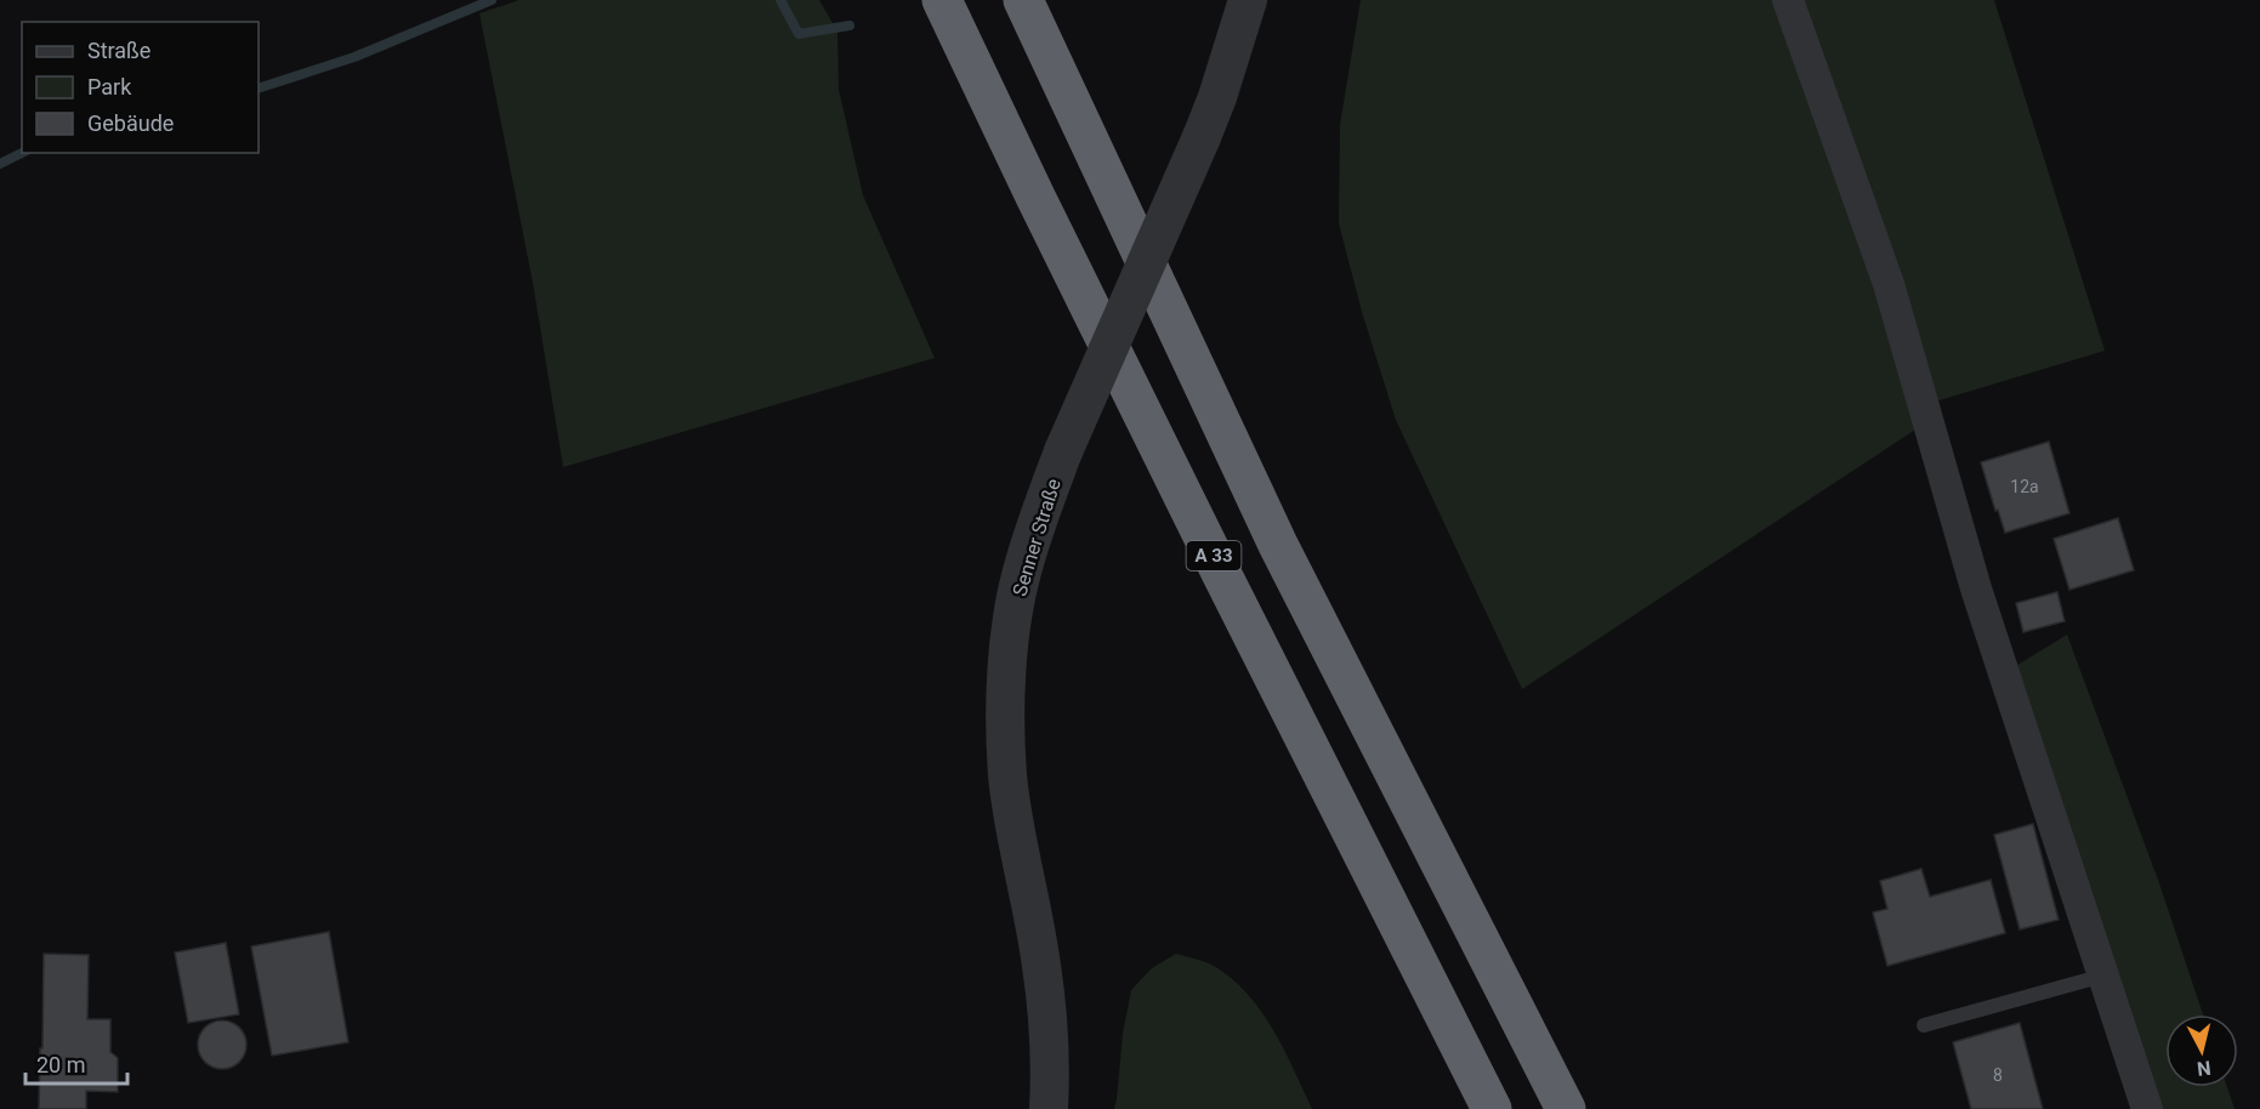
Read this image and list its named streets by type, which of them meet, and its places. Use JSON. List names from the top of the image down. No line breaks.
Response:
{"streets":{"highway":["A 33"],"street":["Senner Straße"]},"house_numbers":["12a","8"],"legend":["Straße","Park","Gebäude"],"scale_bar":"20 m","north":"bottom"}
